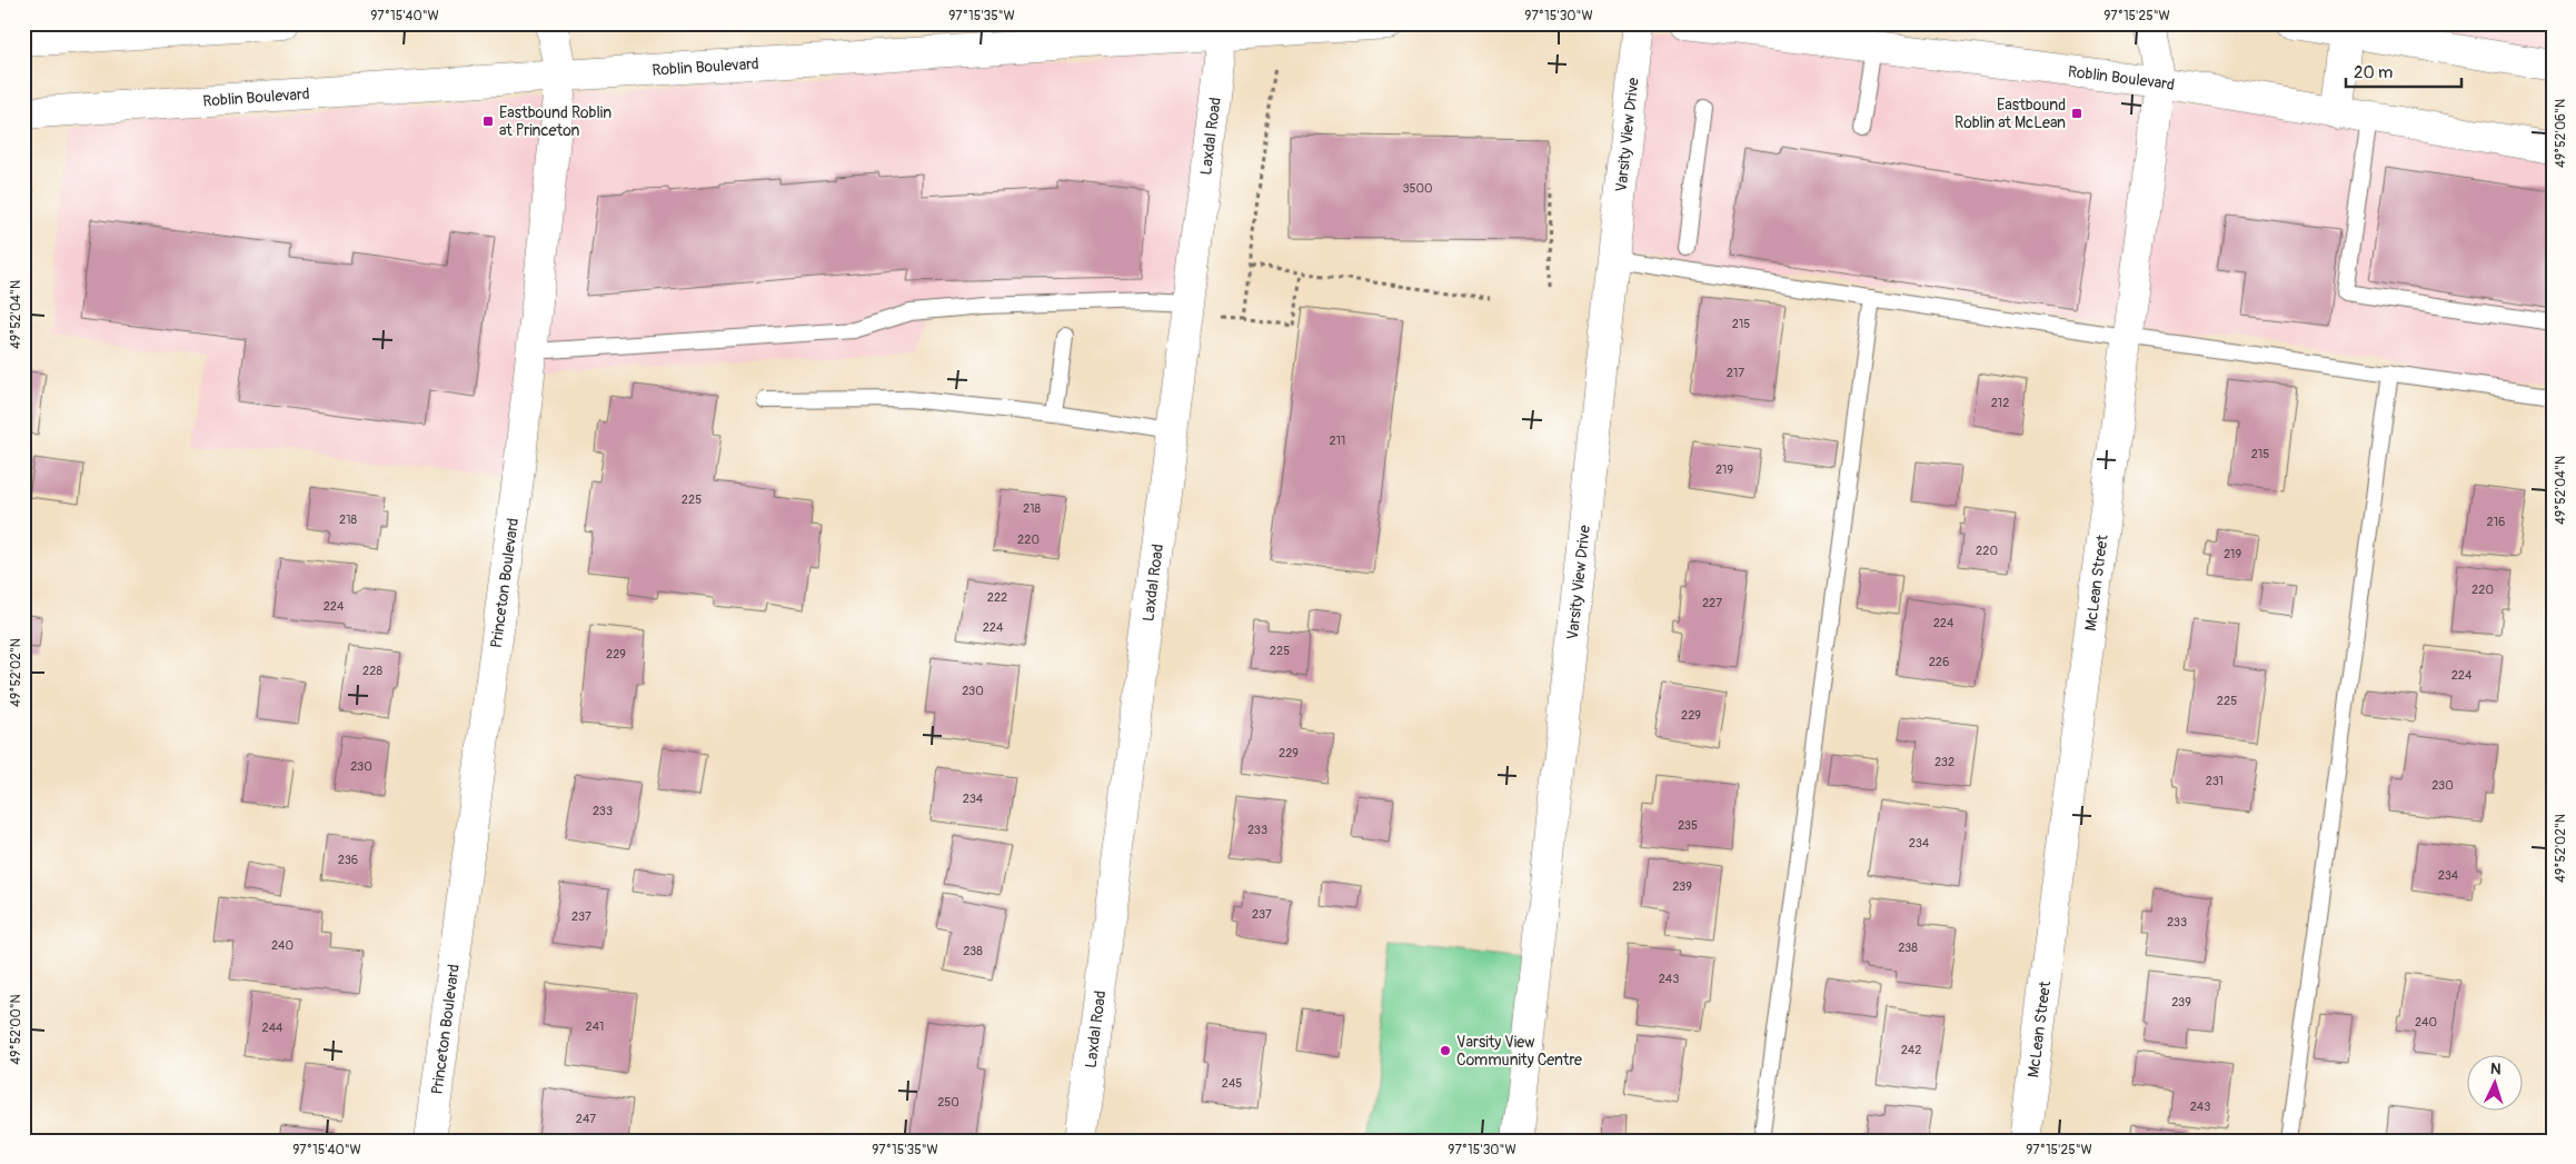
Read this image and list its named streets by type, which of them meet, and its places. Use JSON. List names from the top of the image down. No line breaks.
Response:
{"streets":{"street":["Roblin Boulevard","Varsity View Drive","Laxdal Road","McLean Street","Princeton Boulevard"]},"crossings":[["Roblin Boulevard","Laxdal Road"],["Roblin Boulevard","McLean Street"],["Roblin Boulevard","Princeton Boulevard"]],"places":{"transit":["Eastbound Roblin at McLean","Eastbound Roblin at Princeton"],"other":["Varsity View Community Centre"]},"house_numbers":["3500","215","217","212","211","215","219","225","218","218","216","220","220","219","220","222","227","224","224","224","225","229","226","228","224","230","225","229","229","232","230","231","230","234","233","235","233","234","236","234","239","237","237","233","240","238","238","243","239","240","241","244","242","245","250","243","247"],"scale_bar":"20 m","north":"top","coordinates":["97°15'40\"W","97°15'35\"W","97°15'30\"W","97°15'25\"W","49°52'06\"N","49°52'04\"N","49°52'02\"N","49°52'00\"N"]}
